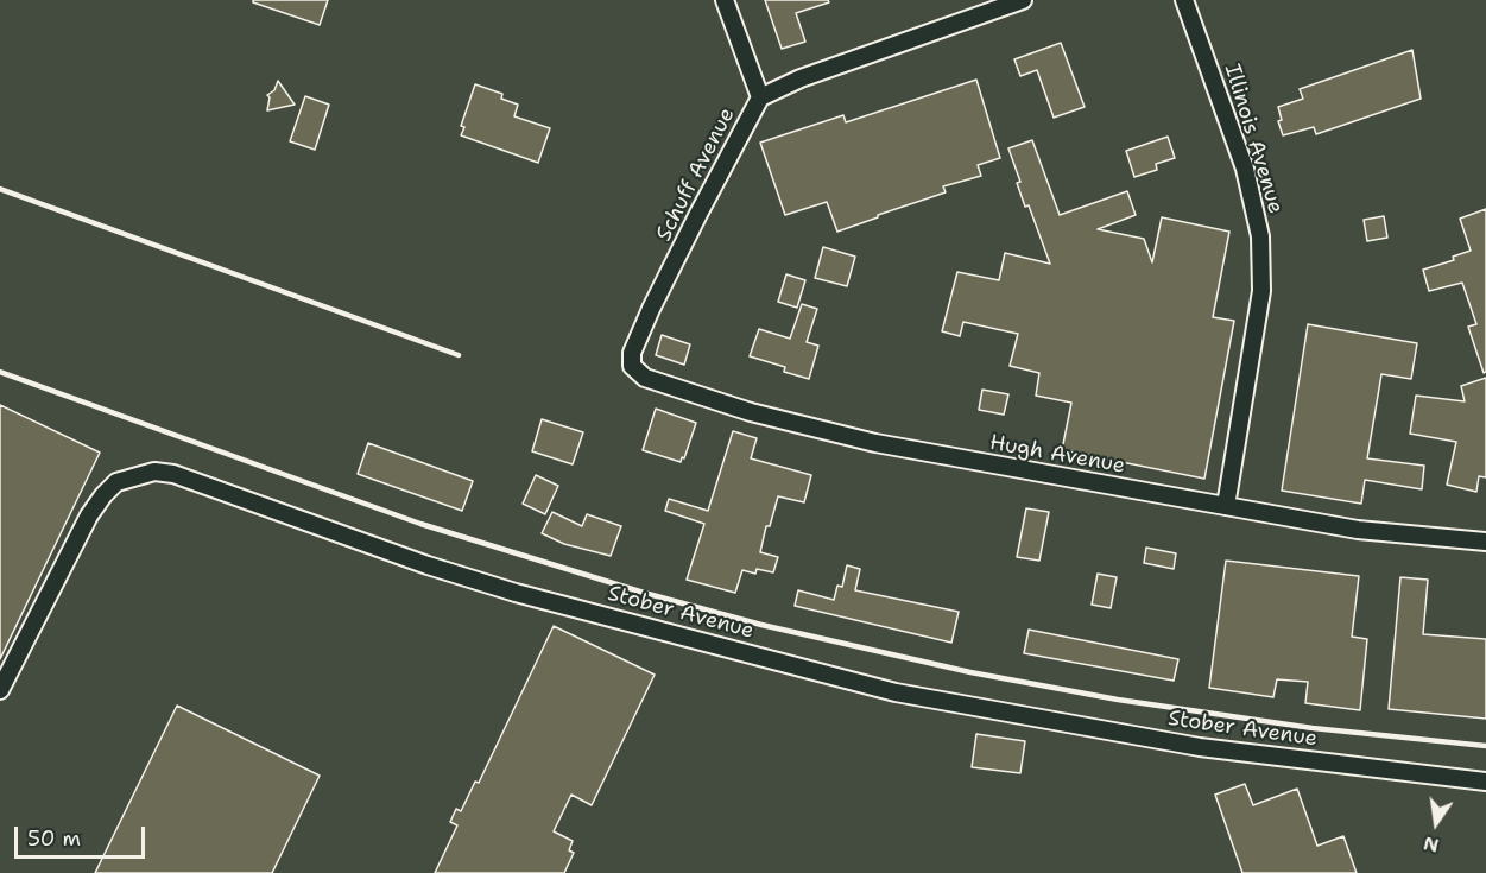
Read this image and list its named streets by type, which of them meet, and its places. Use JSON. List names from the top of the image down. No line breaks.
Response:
{"streets":{"street":["Illinois Avenue","Schuff Avenue","Hugh Avenue","Stober Avenue"]},"crossings":[["Illinois Avenue","Hugh Avenue"],["Schuff Avenue","Hugh Avenue"]],"scale_bar":"50 m","north":"bottom"}
